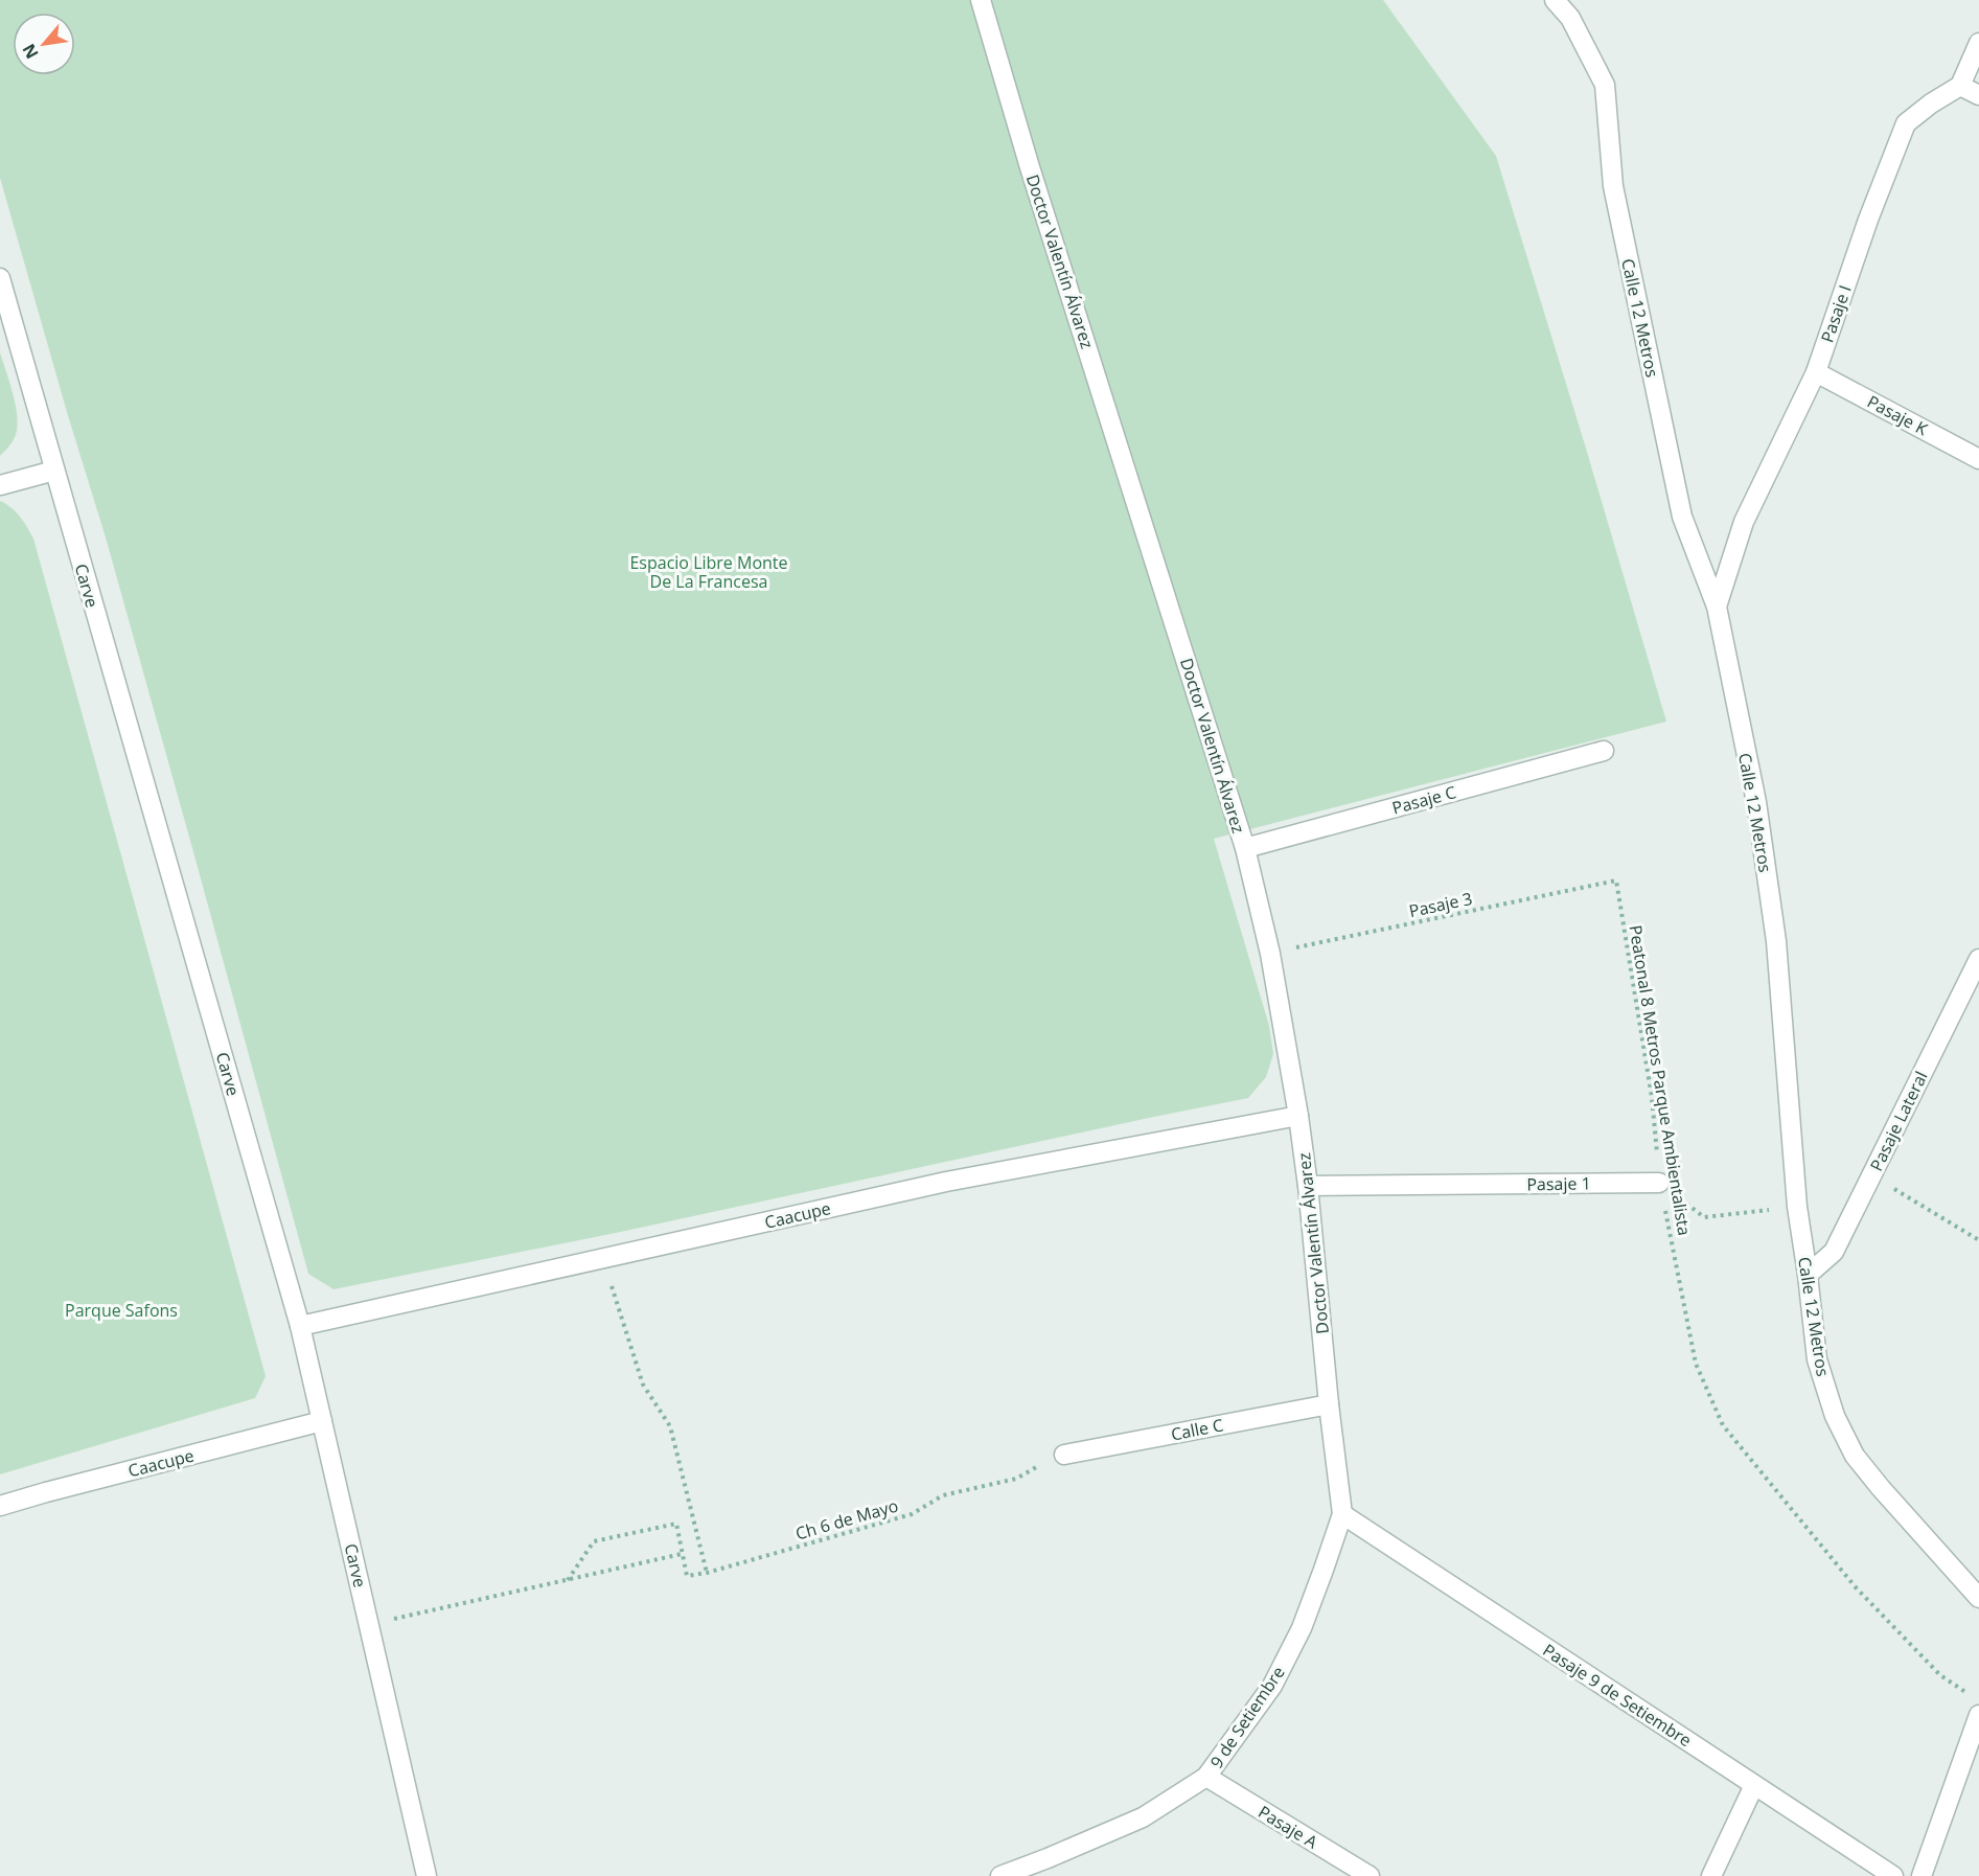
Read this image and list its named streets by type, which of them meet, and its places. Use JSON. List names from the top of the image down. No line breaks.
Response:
{"streets":{"street":["Doctor Valentín Álvarez","Pasaje I","Calle 12 Metros","Pasaje K","Carve","Pasaje C","Pasaje Lateral","Pasaje 1","Caacupe","Calle C","Pasaje 9 de Setiembre","9 de Setiembre","Pasaje A"],"path":["Pasaje 3","Peatonal 8 Metros Parque Ambientalista","Ch 6 de Mayo"]},"crossings":[["Doctor Valentín Álvarez","Pasaje C"],["Doctor Valentín Álvarez","Pasaje 3"],["Doctor Valentín Álvarez","Pasaje 1"],["Doctor Valentín Álvarez","Caacupe"],["Doctor Valentín Álvarez","Calle C"],["Doctor Valentín Álvarez","Pasaje 9 de Setiembre"],["Doctor Valentín Álvarez","9 de Setiembre"],["Pasaje I","Calle 12 Metros"],["Pasaje I","Pasaje K"],["Calle 12 Metros","Pasaje Lateral"],["Carve","Caacupe"],["Pasaje 3","Peatonal 8 Metros Parque Ambientalista"],["Peatonal 8 Metros Parque Ambientalista","Pasaje 1"],["Calle C","Ch 6 de Mayo"],["Pasaje 9 de Setiembre","9 de Setiembre"],["9 de Setiembre","Pasaje A"]],"parks":["Espacio Libre Monte De La Francesa","Parque Safons"],"north":"bottom left"}
